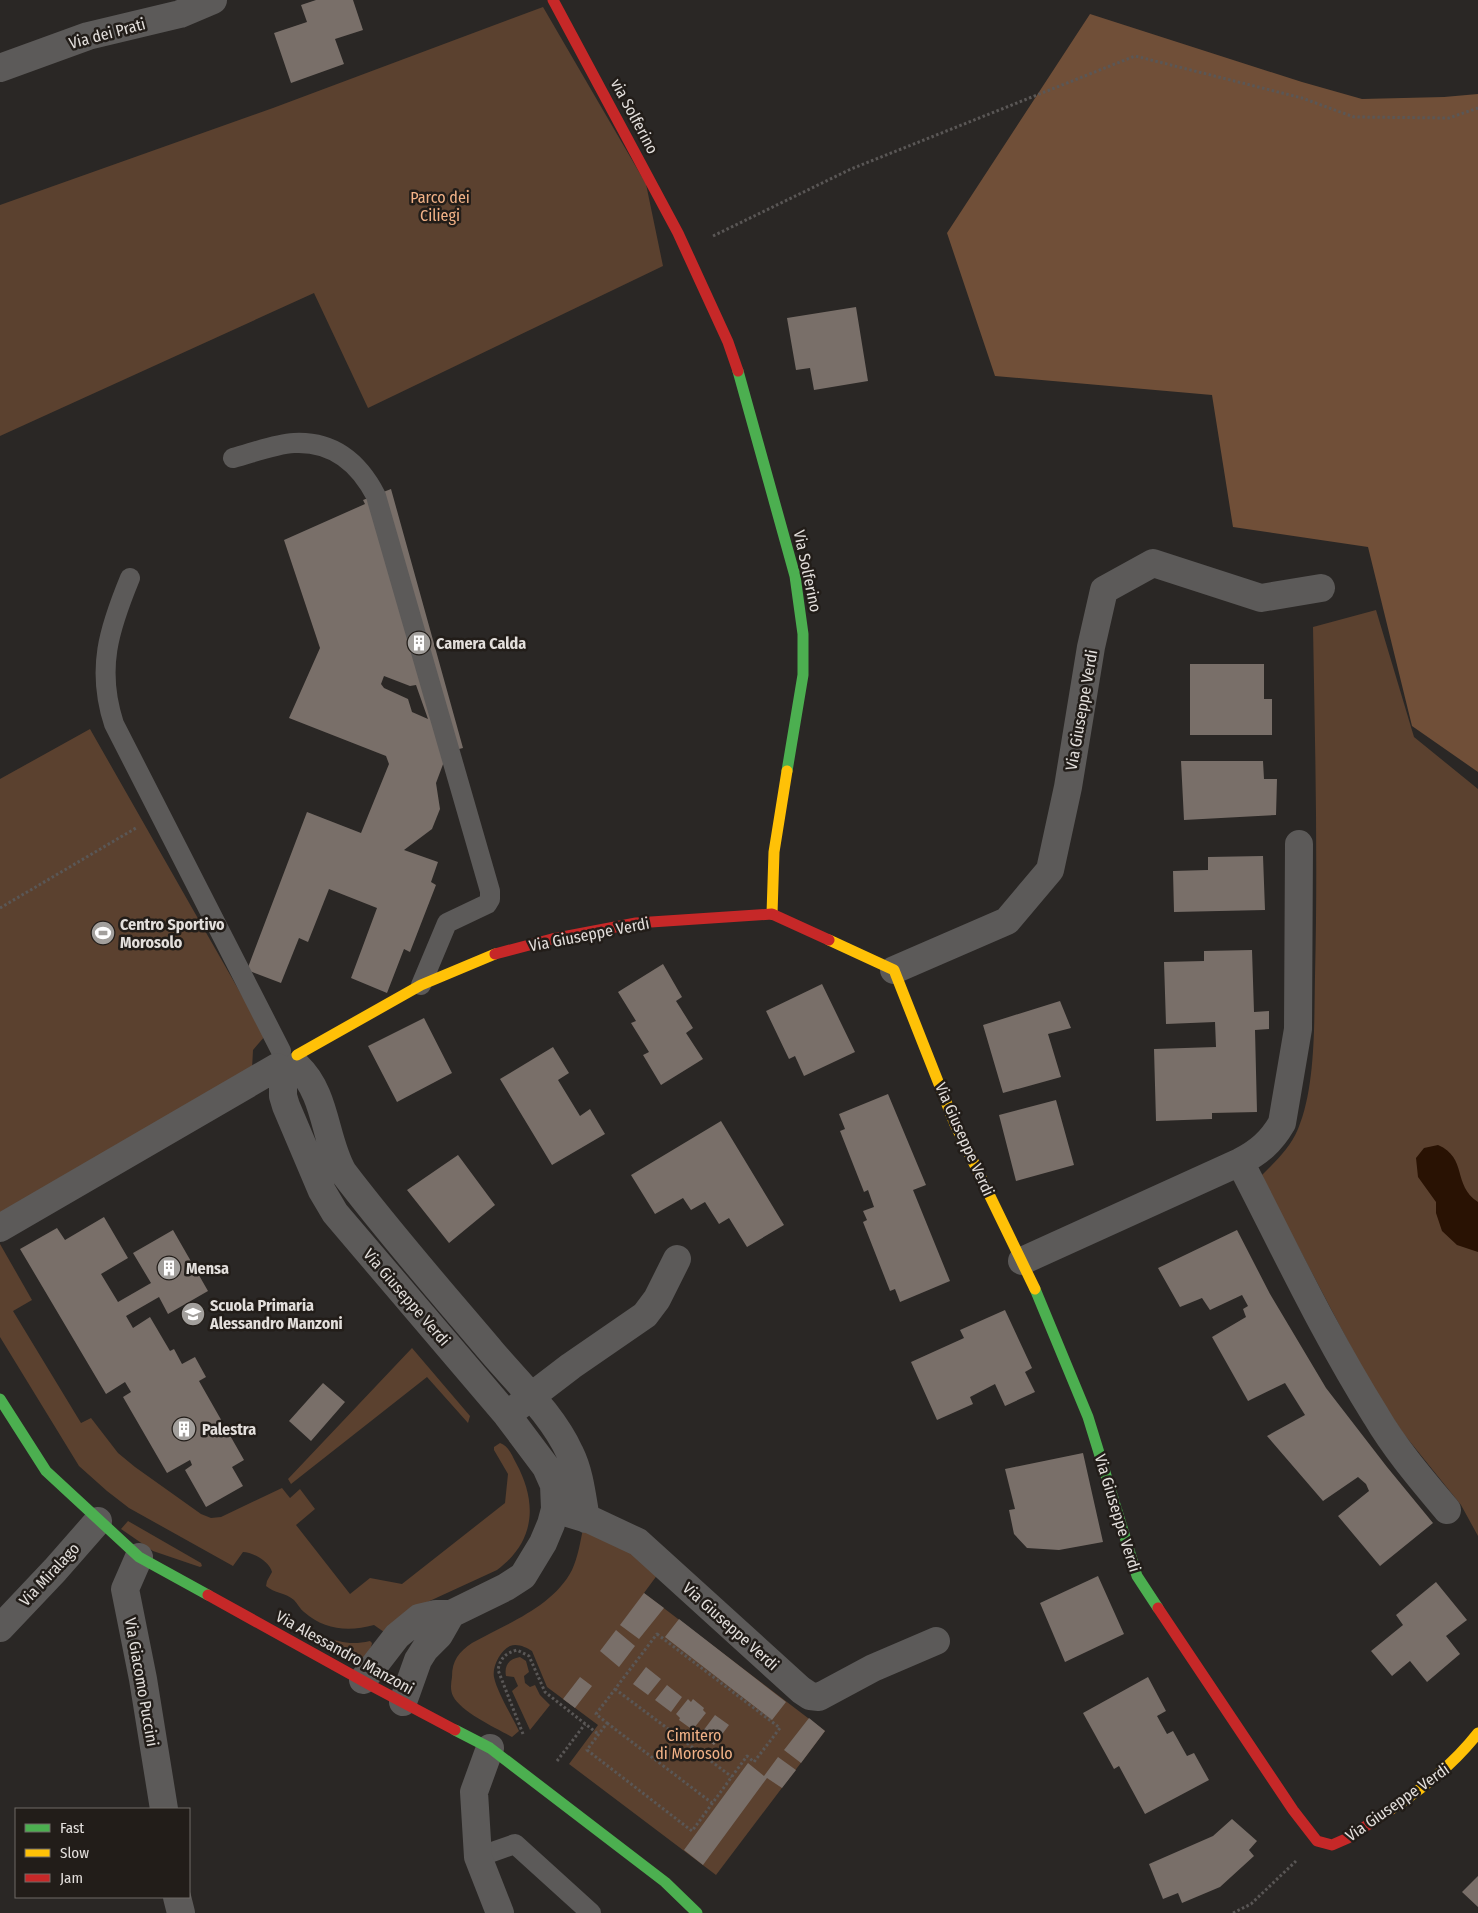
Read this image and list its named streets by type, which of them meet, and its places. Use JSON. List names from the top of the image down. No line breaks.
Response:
{"streets":{"street":["Via dei Prati","via Solferino","Via Solferino","Via Giuseppe Verdi","Via Miralago","Via Alessandro Manzoni","Via Giacomo Puccini"]},"crossings":[["via Solferino","Via Solferino"],["Via Solferino","Via Giuseppe Verdi"],["Via Miralago","Via Alessandro Manzoni"],["Via Alessandro Manzoni","Via Giacomo Puccini"]],"parks":["Parco dei Ciliegi","Cimitero di Morosolo"],"places":{"building":["Camera Calda","Mensa","Palestra"],"sports":["Centro Sportivo Morosolo"],"school or university":["Scuola Primaria Alessandro Manzoni"]},"legend":["Fast","Slow","Jam"]}
